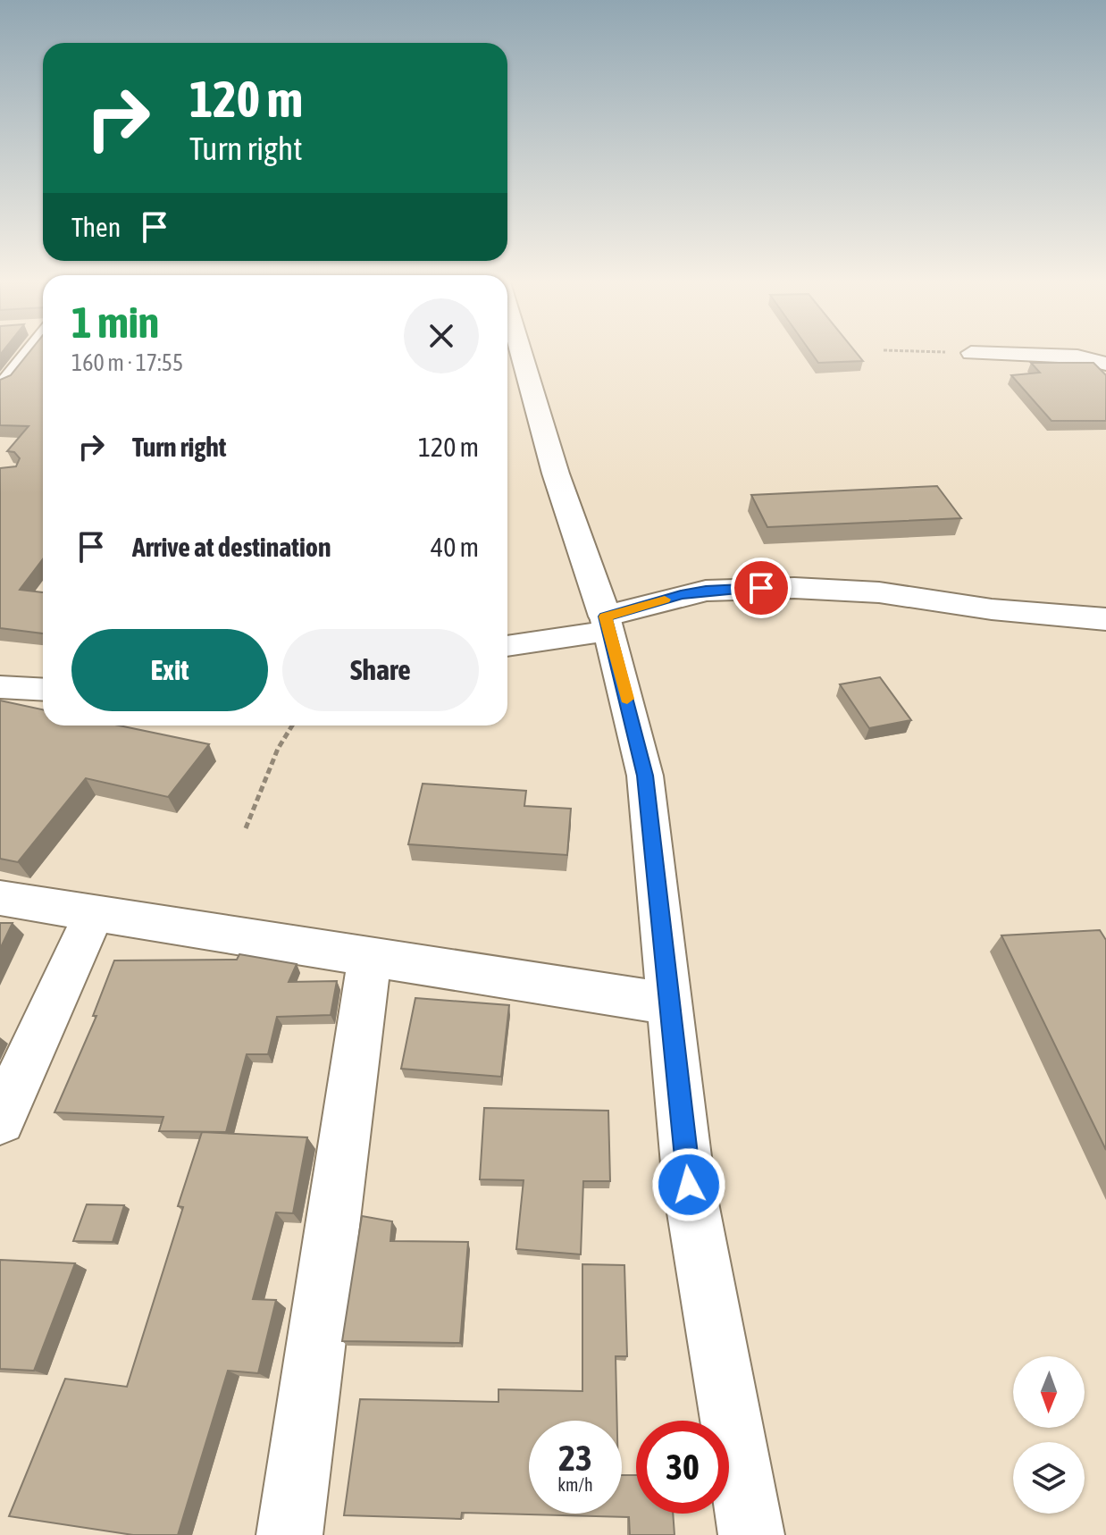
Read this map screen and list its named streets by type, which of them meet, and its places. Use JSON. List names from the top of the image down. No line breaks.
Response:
{"north":"bottom","page":{"turn":["120 m","Turn right"],"then":"Then","heading":["1 min","160 m · 17:55"],"list":[{"name":"Turn right","value":"120 m"},{"name":"Arrive at destination","value":"40 m"}],"buttons":["Exit","Share"],"speed":"23 km/h","limit":"30"}}
